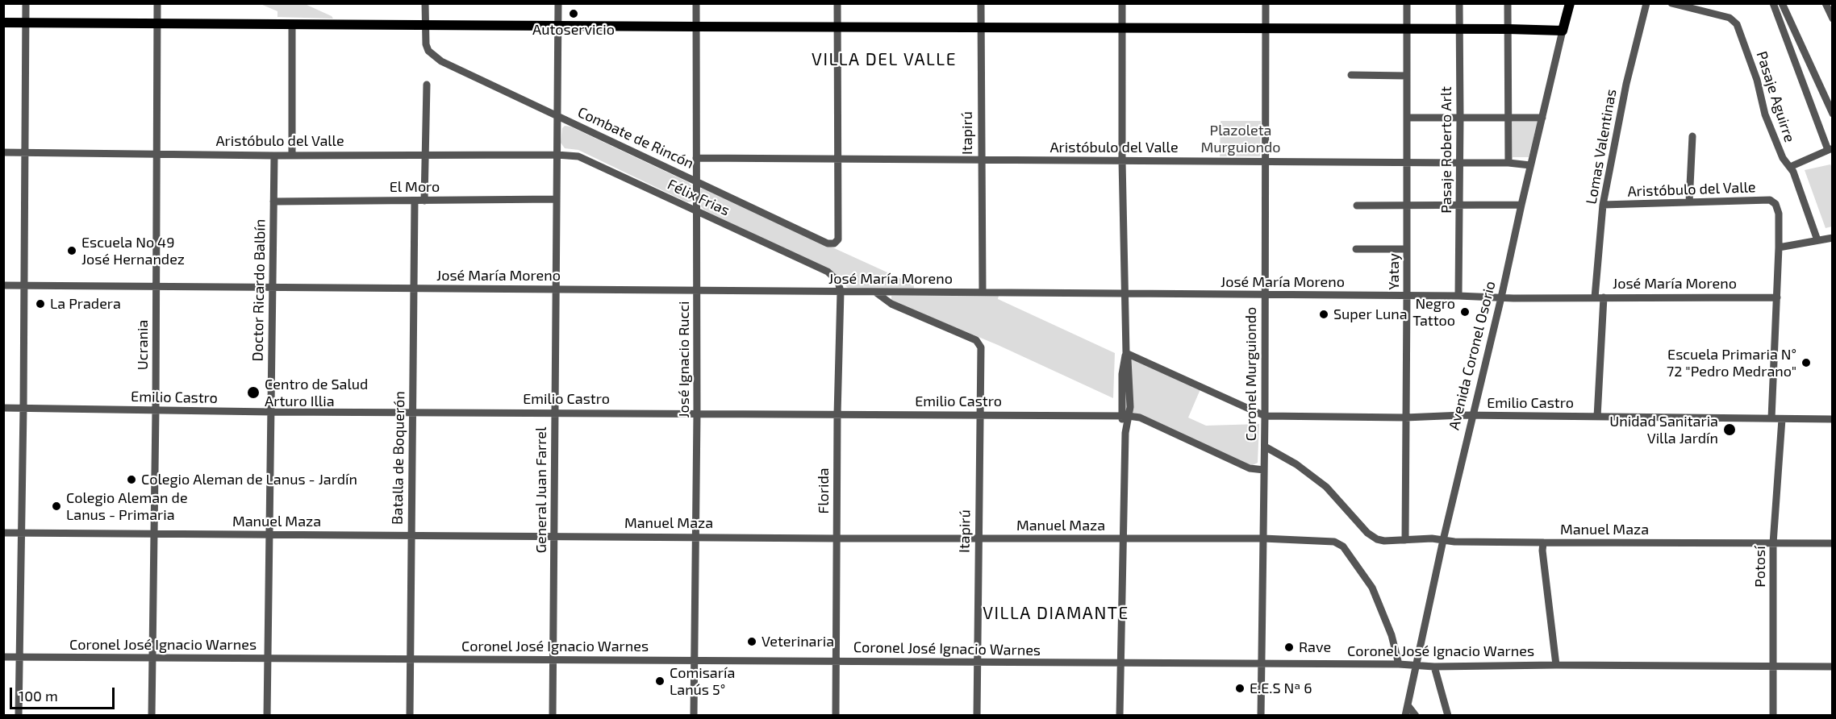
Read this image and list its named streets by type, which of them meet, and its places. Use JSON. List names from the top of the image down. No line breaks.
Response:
{"streets":{"main road":["Avenida Coronel Osorio"],"street":["Pasaje Aguirre","Itapirú","Combate de Rincón","Aristóbulo del Valle","Lomas Valentinas","Pasaje Roberto Arlt","El Moro","Félix Frias","Yatay","José María Moreno","Doctor Ricardo Balbín","Ucrania","José Ignacio Rucci","Coronel Murguiondo","Emilio Castro","Batalla de Boquerón","General Juan Farrel","Florida","Manuel Maza","Potosí","Coronel José Ignacio Warnes"]},"crossings":[["Itapirú","Aristóbulo del Valle"],["Itapirú","José María Moreno"],["Itapirú","Emilio Castro"],["Itapirú","Manuel Maza"],["Itapirú","Coronel José Ignacio Warnes"],["Combate de Rincón","Aristóbulo del Valle"],["Combate de Rincón","José Ignacio Rucci"],["Combate de Rincón","General Juan Farrel"],["Aristóbulo del Valle","Lomas Valentinas"],["Aristóbulo del Valle","Pasaje Roberto Arlt"],["Aristóbulo del Valle","Félix Frias"],["Aristóbulo del Valle","Yatay"],["Aristóbulo del Valle","Doctor Ricardo Balbín"],["Aristóbulo del Valle","Ucrania"],["Aristóbulo del Valle","Avenida Coronel Osorio"],["Aristóbulo del Valle","José Ignacio Rucci"],["Aristóbulo del Valle","Coronel Murguiondo"],["Aristóbulo del Valle","General Juan Farrel"],["Lomas Valentinas","José María Moreno"],["Pasaje Roberto Arlt","José María Moreno"],["El Moro","Doctor Ricardo Balbín"],["El Moro","Batalla de Boquerón"],["El Moro","General Juan Farrel"],["Félix Frias","José María Moreno"],["Félix Frias","José Ignacio Rucci"],["Félix Frias","General Juan Farrel"],["Félix Frias","Florida"],["Yatay","José María Moreno"],["Yatay","Emilio Castro"],["Yatay","Manuel Maza"],["José María Moreno","Doctor Ricardo Balbín"],["José María Moreno","Ucrania"],["José María Moreno","Avenida Coronel Osorio"],["José María Moreno","José Ignacio Rucci"],["José María Moreno","Coronel Murguiondo"],["José María Moreno","Batalla de Boquerón"],["José María Moreno","General Juan Farrel"],["José María Moreno","Florida"],["Doctor Ricardo Balbín","Emilio Castro"],["Doctor Ricardo Balbín","Manuel Maza"],["Doctor Ricardo Balbín","Coronel José Ignacio Warnes"],["Ucrania","Emilio Castro"],["Ucrania","Manuel Maza"],["Ucrania","Coronel José Ignacio Warnes"],["Avenida Coronel Osorio","Emilio Castro"],["Avenida Coronel Osorio","Manuel Maza"],["Avenida Coronel Osorio","Coronel José Ignacio Warnes"],["José Ignacio Rucci","Emilio Castro"],["José Ignacio Rucci","Manuel Maza"],["José Ignacio Rucci","Coronel José Ignacio Warnes"],["Coronel Murguiondo","Emilio Castro"],["Coronel Murguiondo","Manuel Maza"],["Coronel Murguiondo","Coronel José Ignacio Warnes"],["Emilio Castro","Batalla de Boquerón"],["Emilio Castro","General Juan Farrel"],["Emilio Castro","Florida"],["Emilio Castro","Potosí"],["Batalla de Boquerón","Manuel Maza"],["Batalla de Boquerón","Coronel José Ignacio Warnes"],["General Juan Farrel","Manuel Maza"],["General Juan Farrel","Coronel José Ignacio Warnes"],["Florida","Manuel Maza"],["Florida","Coronel José Ignacio Warnes"],["Manuel Maza","Potosí"],["Manuel Maza","Coronel José Ignacio Warnes"],["Potosí","Coronel José Ignacio Warnes"]],"districts":["VILLA DEL VALLE","VILLA DIAMANTE"],"parks":["Plazoleta Murguiondo"],"places":["Autoservicio","Escuela No 49 José Hernandez","La Pradera","Negro Tattoo","Super Luna","Escuela Primaria N° 72 \"Pedro Medrano\"","Centro de Salud Arturo Illia","Unidad Sanitaria Villa Jardín","Colegio Aleman de Lanus - Jardín","Colegio Aleman de Lanus - Primaria","Veterinaria","Rave","Comisaría Lanús 5°","E.E.S Nª 6"],"scale_bar":"100 m"}
